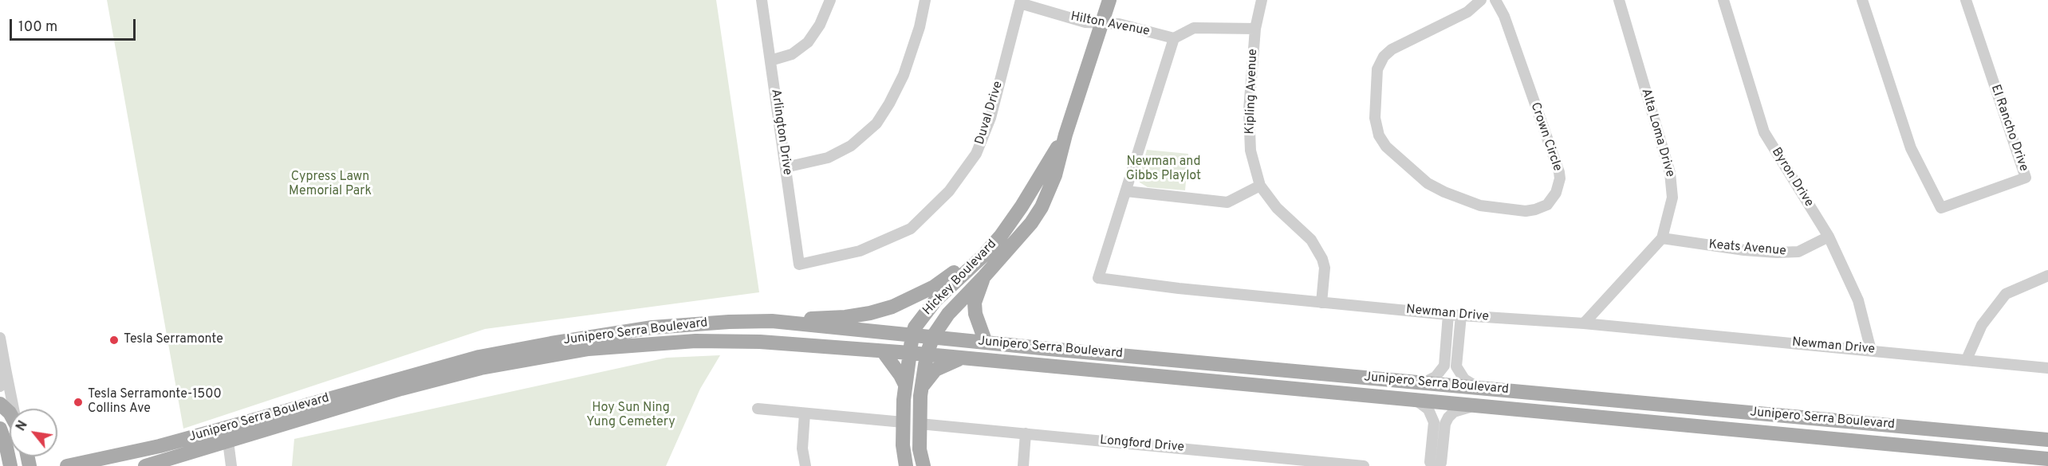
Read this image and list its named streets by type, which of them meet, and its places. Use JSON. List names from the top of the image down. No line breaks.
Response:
{"streets":{"main road":["Hickey Boulevard","Junipero Serra Boulevard"],"street":["Hilton Avenue","Kipling Avenue","Duval Drive","El Rancho Drive","Arlington Drive","Alta Loma Drive","Crown Circle","Byron Drive","Keats Avenue","Newman Drive","Longford Drive"]},"crossings":[["Hilton Avenue","Duval Drive"],["Hilton Avenue","Hickey Boulevard"],["Hilton Avenue","Newman Drive"],["Kipling Avenue","Newman Drive"],["Duval Drive","Arlington Drive"],["Alta Loma Drive","Keats Avenue"],["Alta Loma Drive","Newman Drive"],["Byron Drive","Keats Avenue"],["Byron Drive","Newman Drive"],["Hickey Boulevard","Junipero Serra Boulevard"],["Hickey Boulevard","Longford Drive"]],"parks":["Newman and Gibbs Playlot","Cypress Lawn Memorial Park","Hoy Sun Ning Yung Cemetery"],"places":["Tesla Serramonte","Tesla Serramonte-1500 Collins Ave"],"scale_bar":"100 m","north":"top left"}
